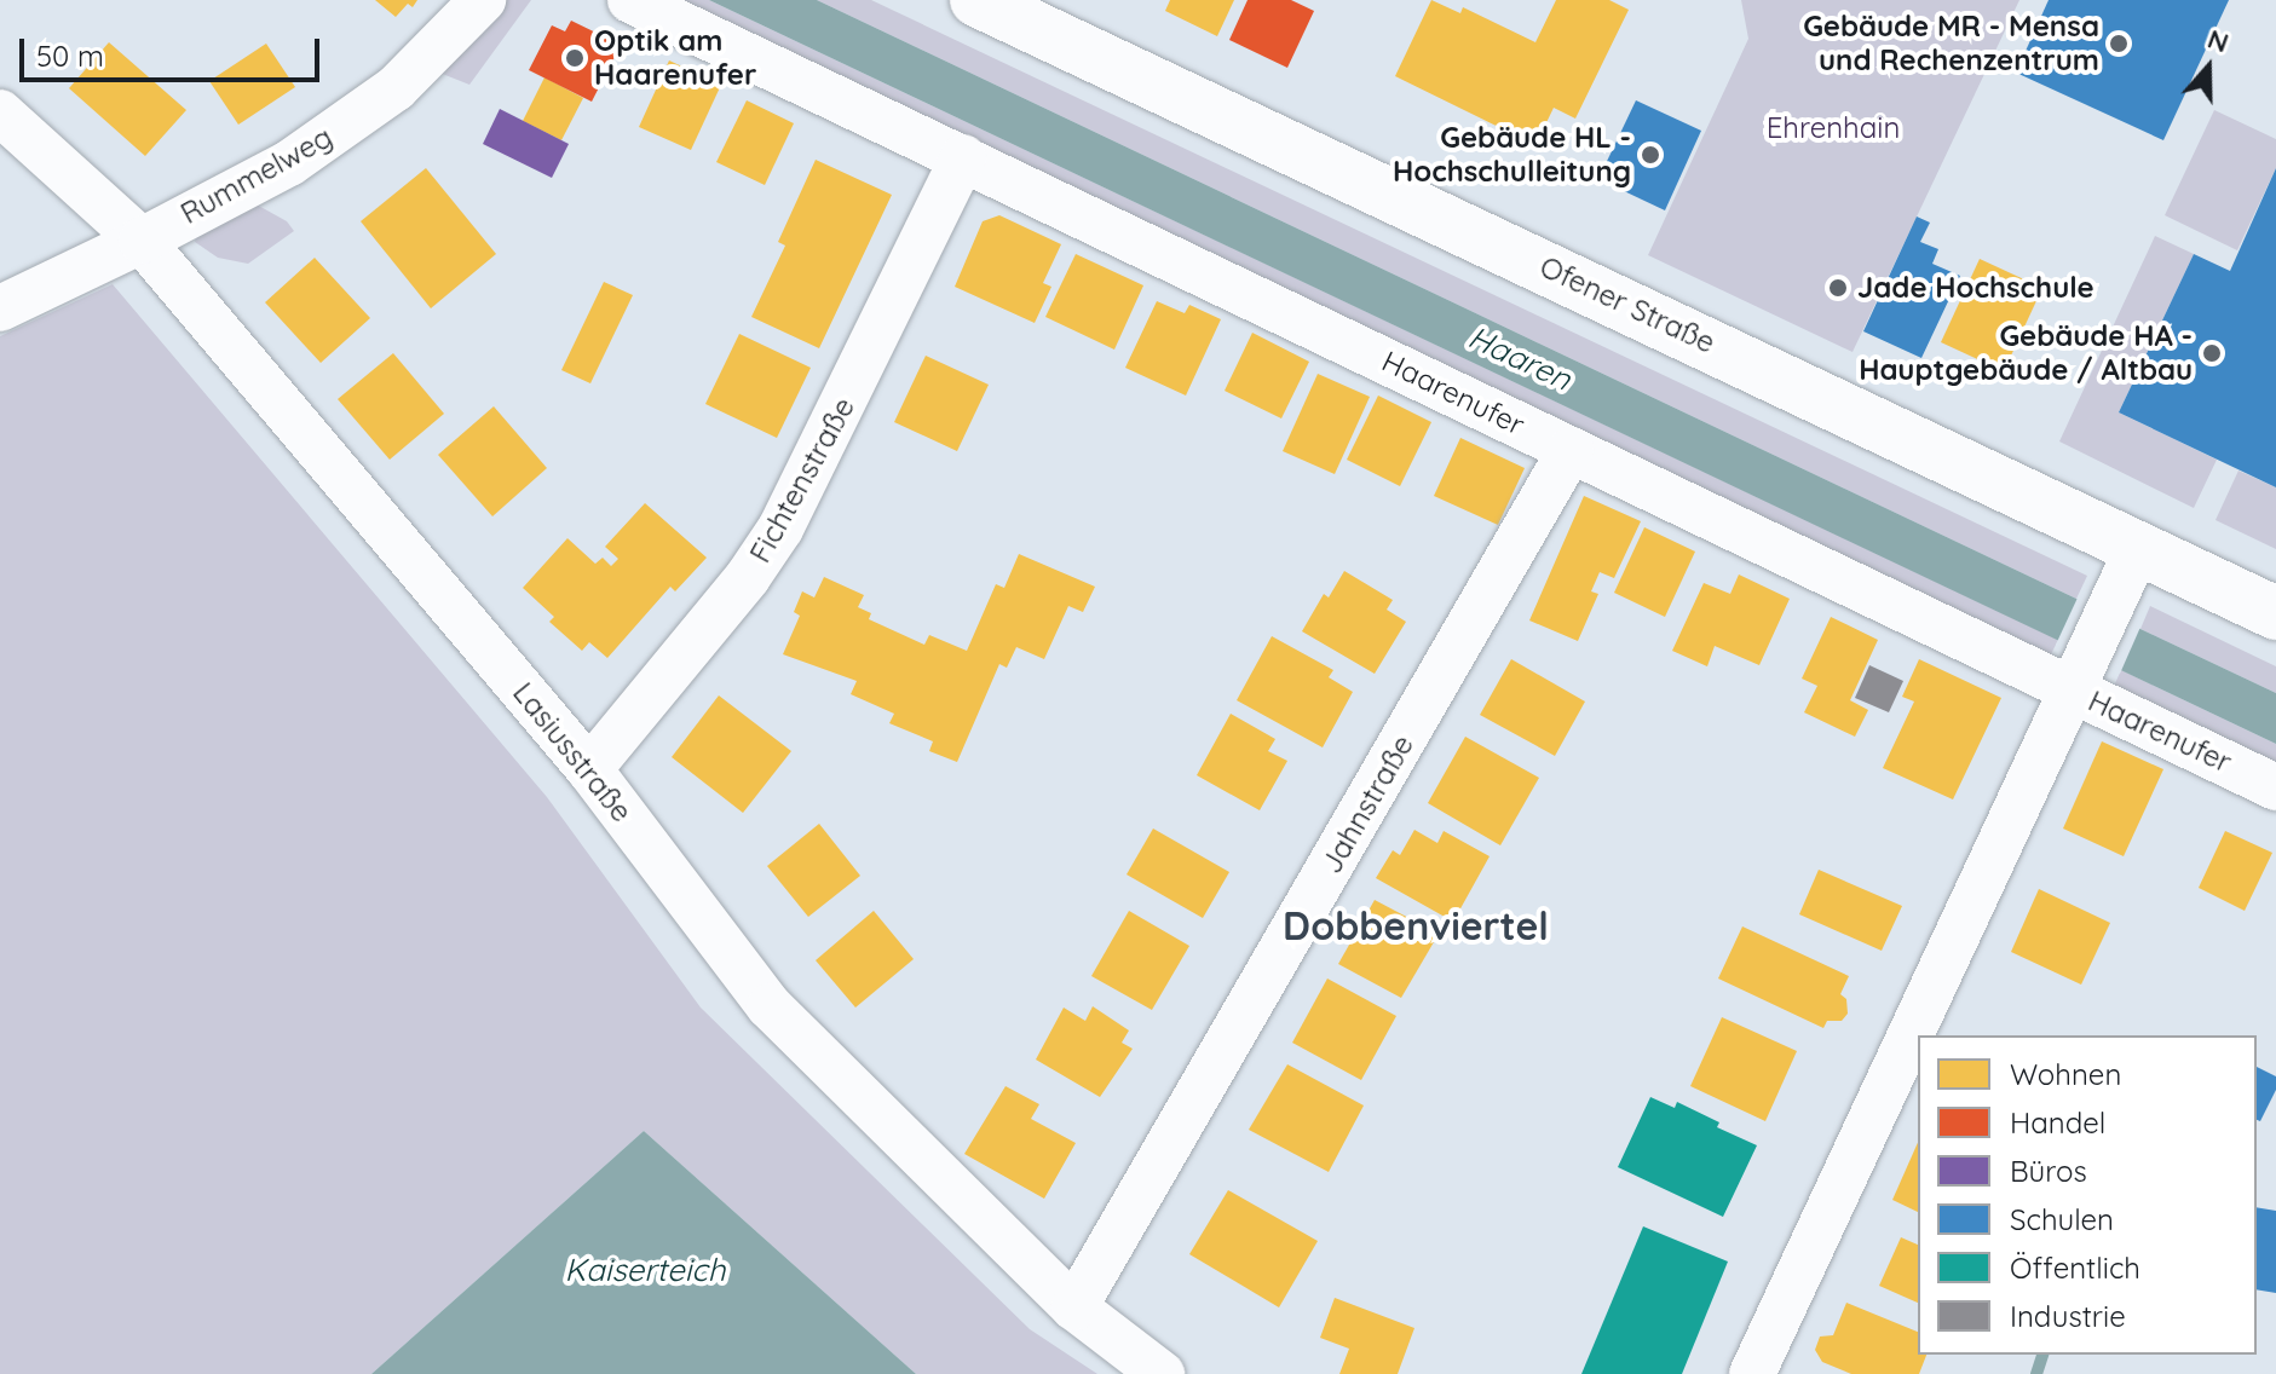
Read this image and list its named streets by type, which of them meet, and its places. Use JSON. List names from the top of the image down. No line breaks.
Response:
{"streets":{"main road":["Ofener Straße"],"street":["Rummelweg","Haarenufer","Fichtenstraße","Lasiusstraße","Jahnstraße"]},"crossings":[["Rummelweg","Lasiusstraße"],["Haarenufer","Fichtenstraße"],["Haarenufer","Jahnstraße"],["Fichtenstraße","Lasiusstraße"],["Lasiusstraße","Jahnstraße"]],"districts":["Dobbenviertel"],"water":["Haaren","Kaiserteich"],"parks":["Ehrenhain"],"places":["Gebäude MR - Mensa und Rechenzentrum","Optik am Haarenufer","Gebäude HL - Hochschulleitung","Jade Hochschule","Gebäude HA - Hauptgebäude / Altbau"],"legend":["Wohnen","Handel","Büros","Schulen","Öffentlich","Industrie"],"scale_bar":"50 m","north":"top"}
